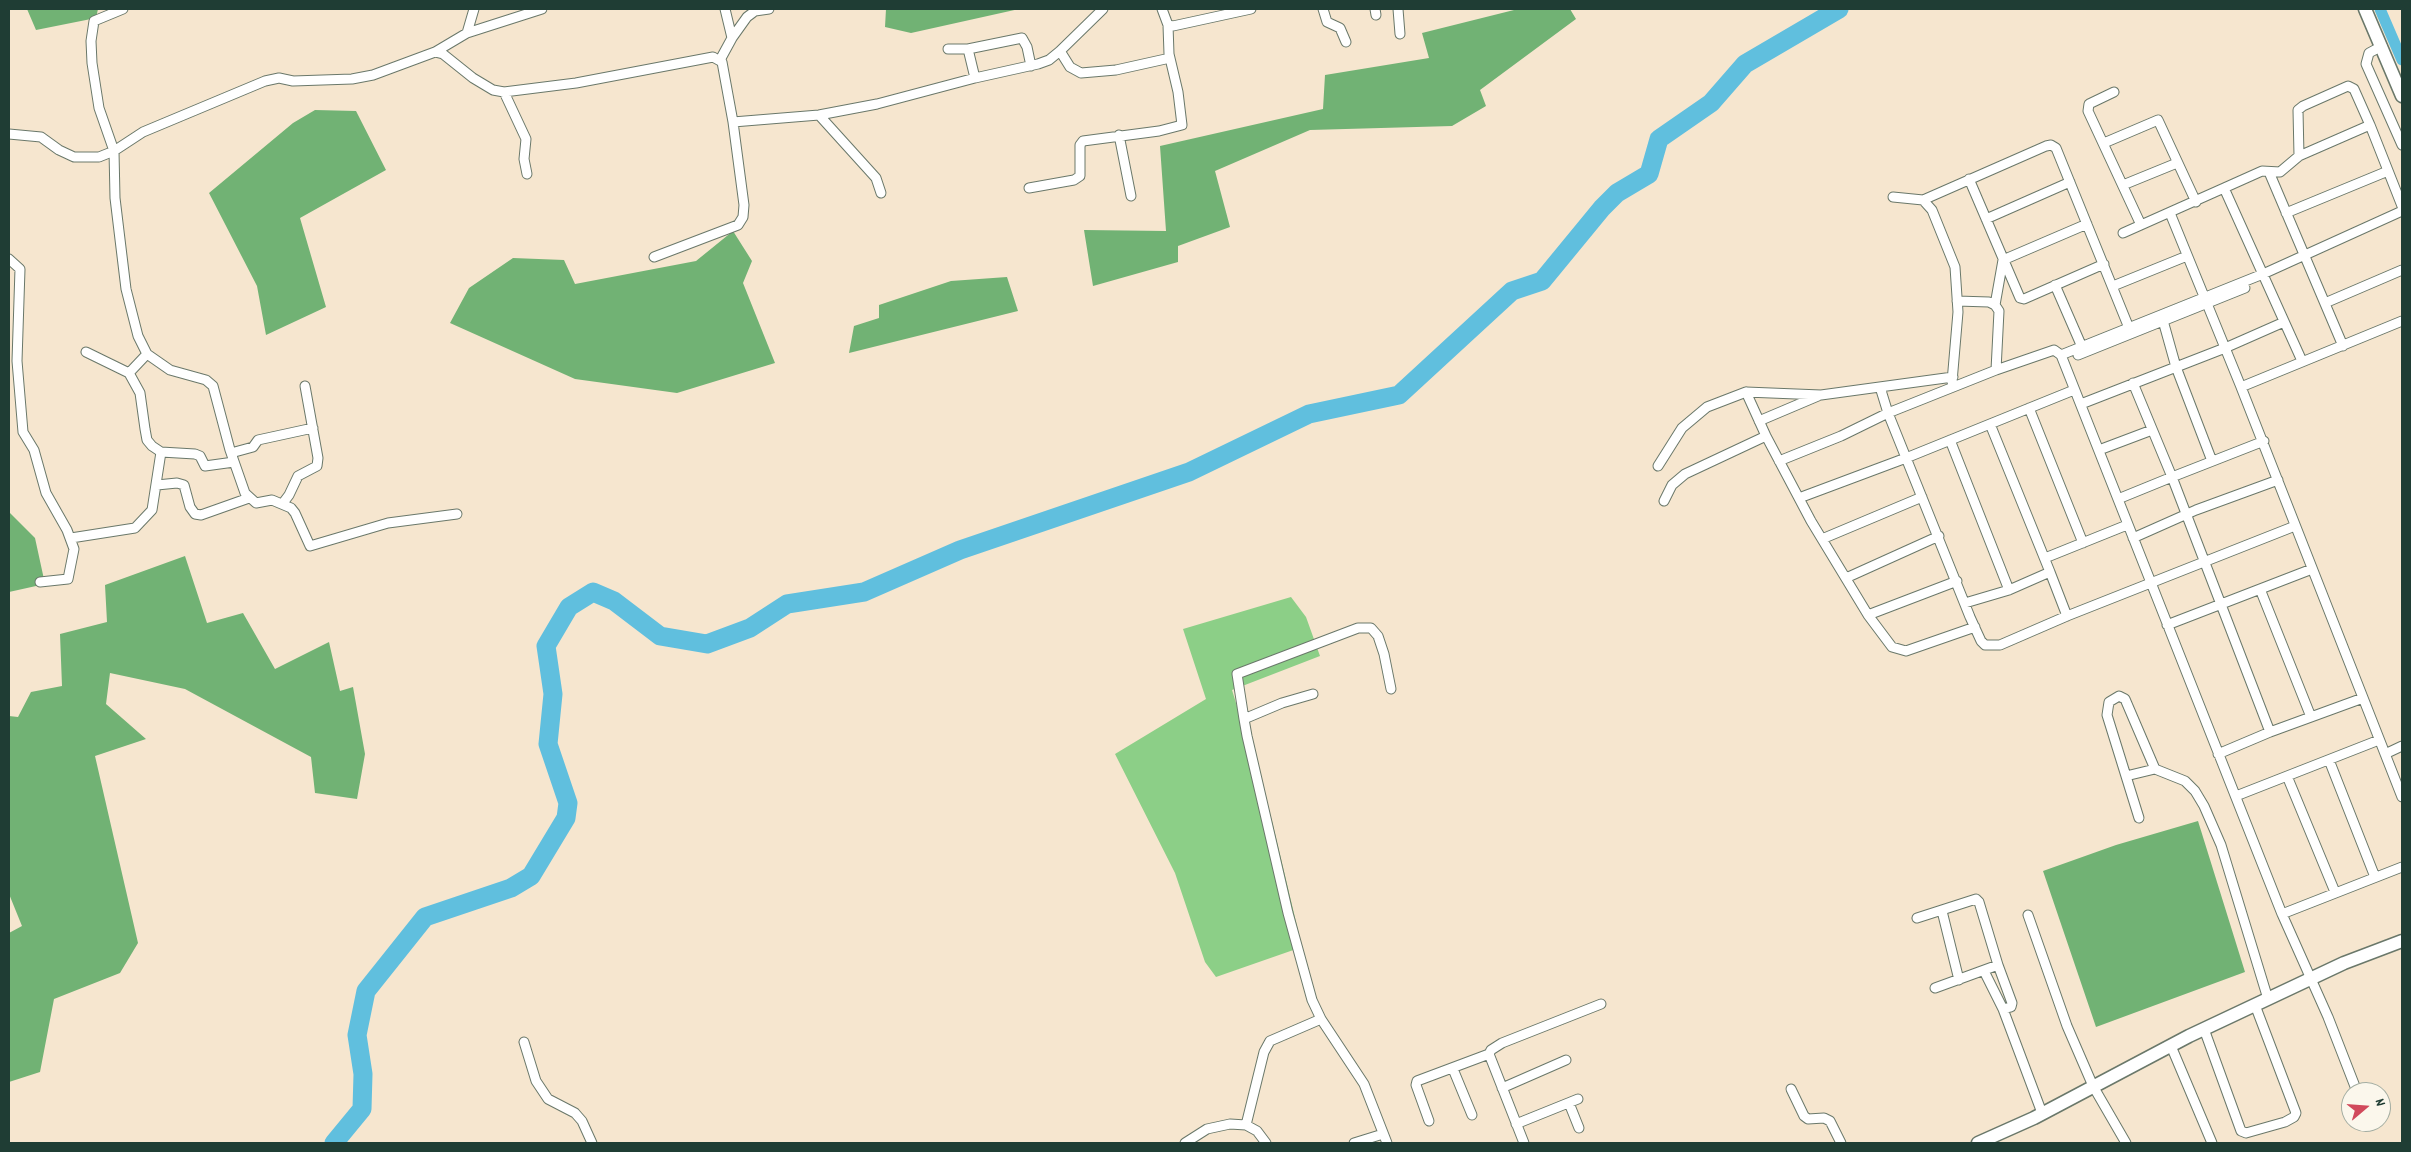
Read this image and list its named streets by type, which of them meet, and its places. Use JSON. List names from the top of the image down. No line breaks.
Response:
{"north":"right"}
